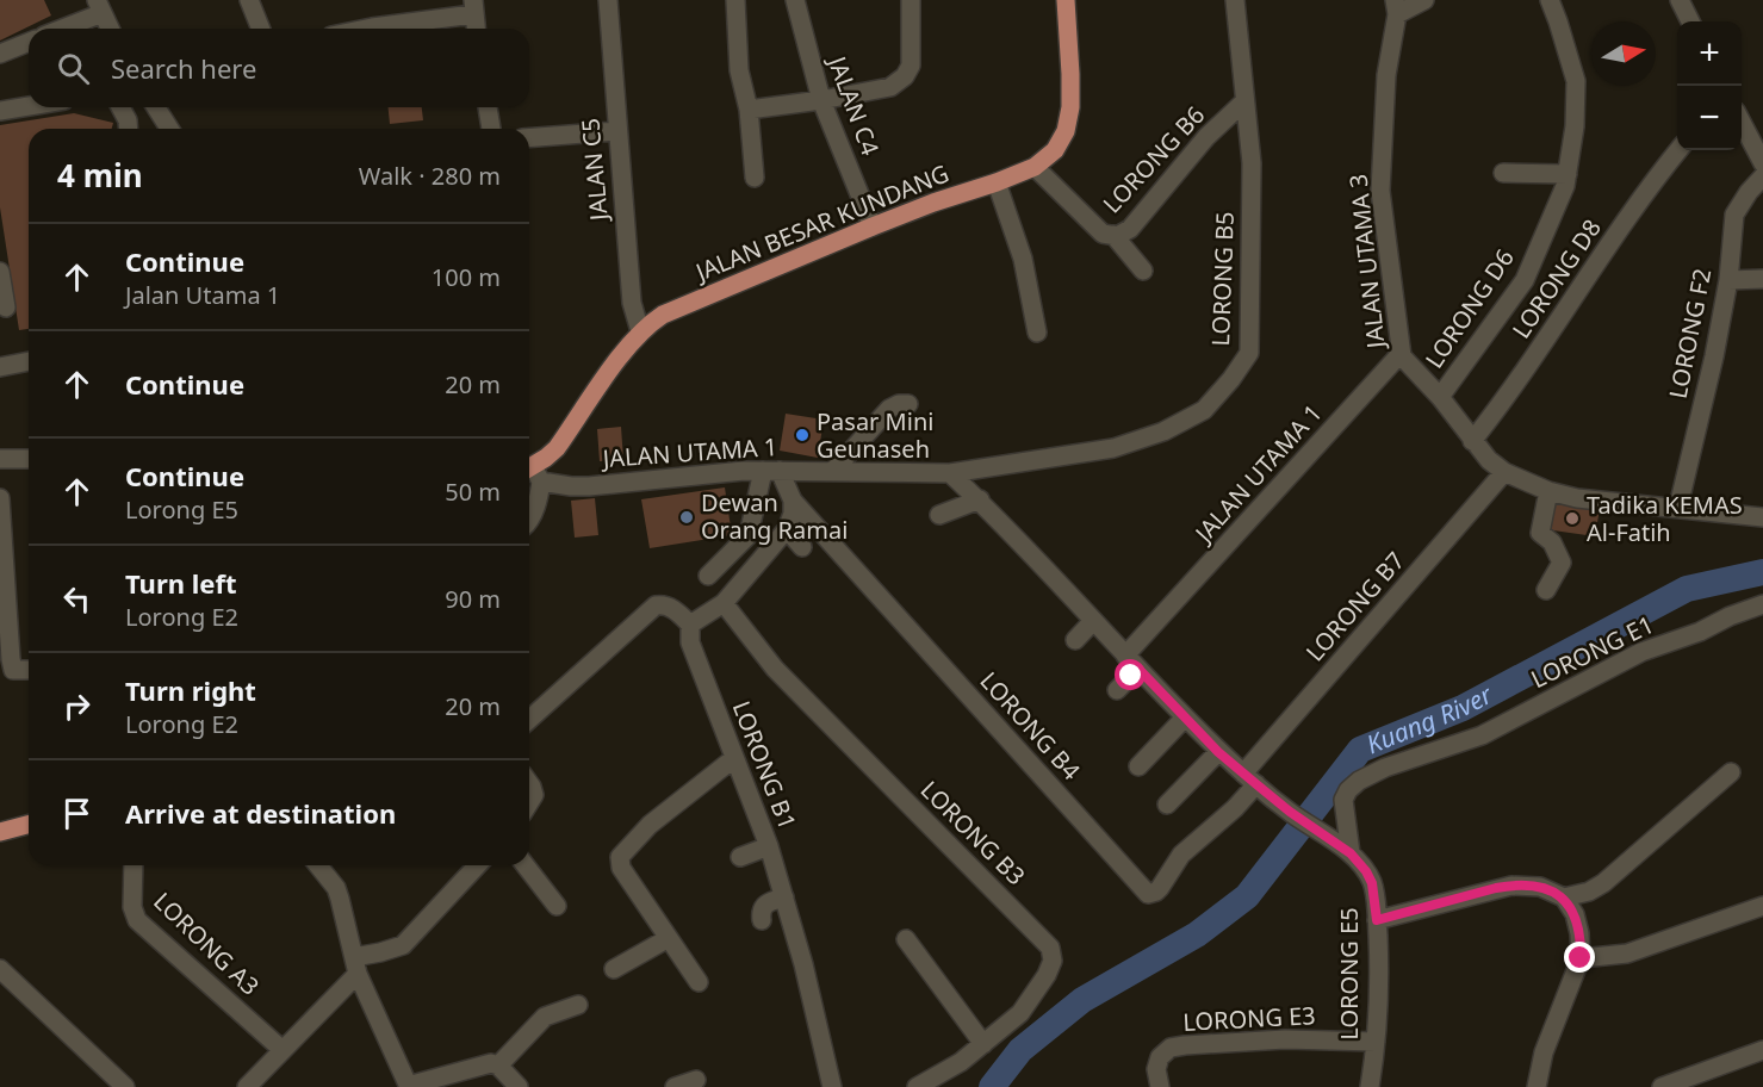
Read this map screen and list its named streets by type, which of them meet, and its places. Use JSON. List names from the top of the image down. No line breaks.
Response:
{"streets":{"main road":["JALAN BESAR KUNDANG"],"street":["JALAN C4","LORONG B6","JALAN C5","JALAN UTAMA 3","LORONG B5","LORONG D8","LORONG D6","LORONG F2","JALAN UTAMA 1","LORONG B7","LORONG E1","LORONG B4","LORONG B1","LORONG B3","LORONG A3","LORONG E5","LORONG E3"]},"crossings":[["JALAN C4","JALAN BESAR KUNDANG"],["LORONG B6","JALAN BESAR KUNDANG"],["LORONG B6","LORONG B5"],["JALAN C5","JALAN BESAR KUNDANG"],["JALAN BESAR KUNDANG","JALAN UTAMA 1"],["JALAN UTAMA 3","LORONG D8"],["JALAN UTAMA 3","LORONG D6"],["JALAN UTAMA 3","LORONG F2"],["JALAN UTAMA 3","JALAN UTAMA 1"],["JALAN UTAMA 3","LORONG B7"],["LORONG B5","JALAN UTAMA 1"],["JALAN UTAMA 1","LORONG B4"],["LORONG B7","LORONG B4"],["LORONG B7","LORONG E5"],["LORONG E1","LORONG E5"],["LORONG B4","LORONG E5"],["LORONG E5","LORONG E3"]],"water":["Kuang River"],"places":["Pasar Mini Geunaseh","Dewan Orang Ramai","Tadika KEMAS Al-Fatih"],"north":"right","page":{"map_buttons":["+","−"],"search":"Search here","heading":["4 min","Walk · 280 m"],"list":[["Continue","Jalan Utama 1","100 m"],["Continue","20 m"],["Continue","Lorong E5","50 m"],["Turn left","Lorong E2","90 m"],["Turn right","Lorong E2","20 m"],"Arrive at destination"]}}
